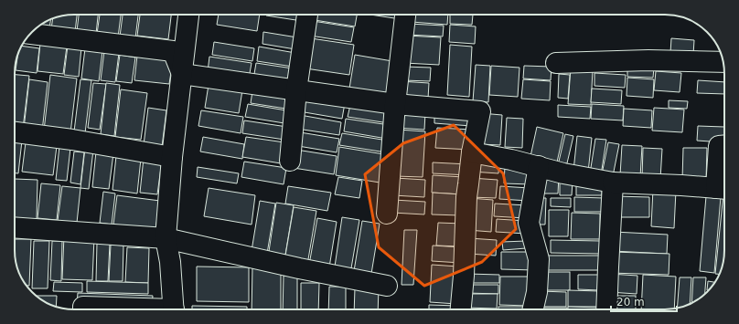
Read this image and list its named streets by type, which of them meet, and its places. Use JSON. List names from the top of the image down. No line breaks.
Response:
{"scale_bar":"20 m"}
